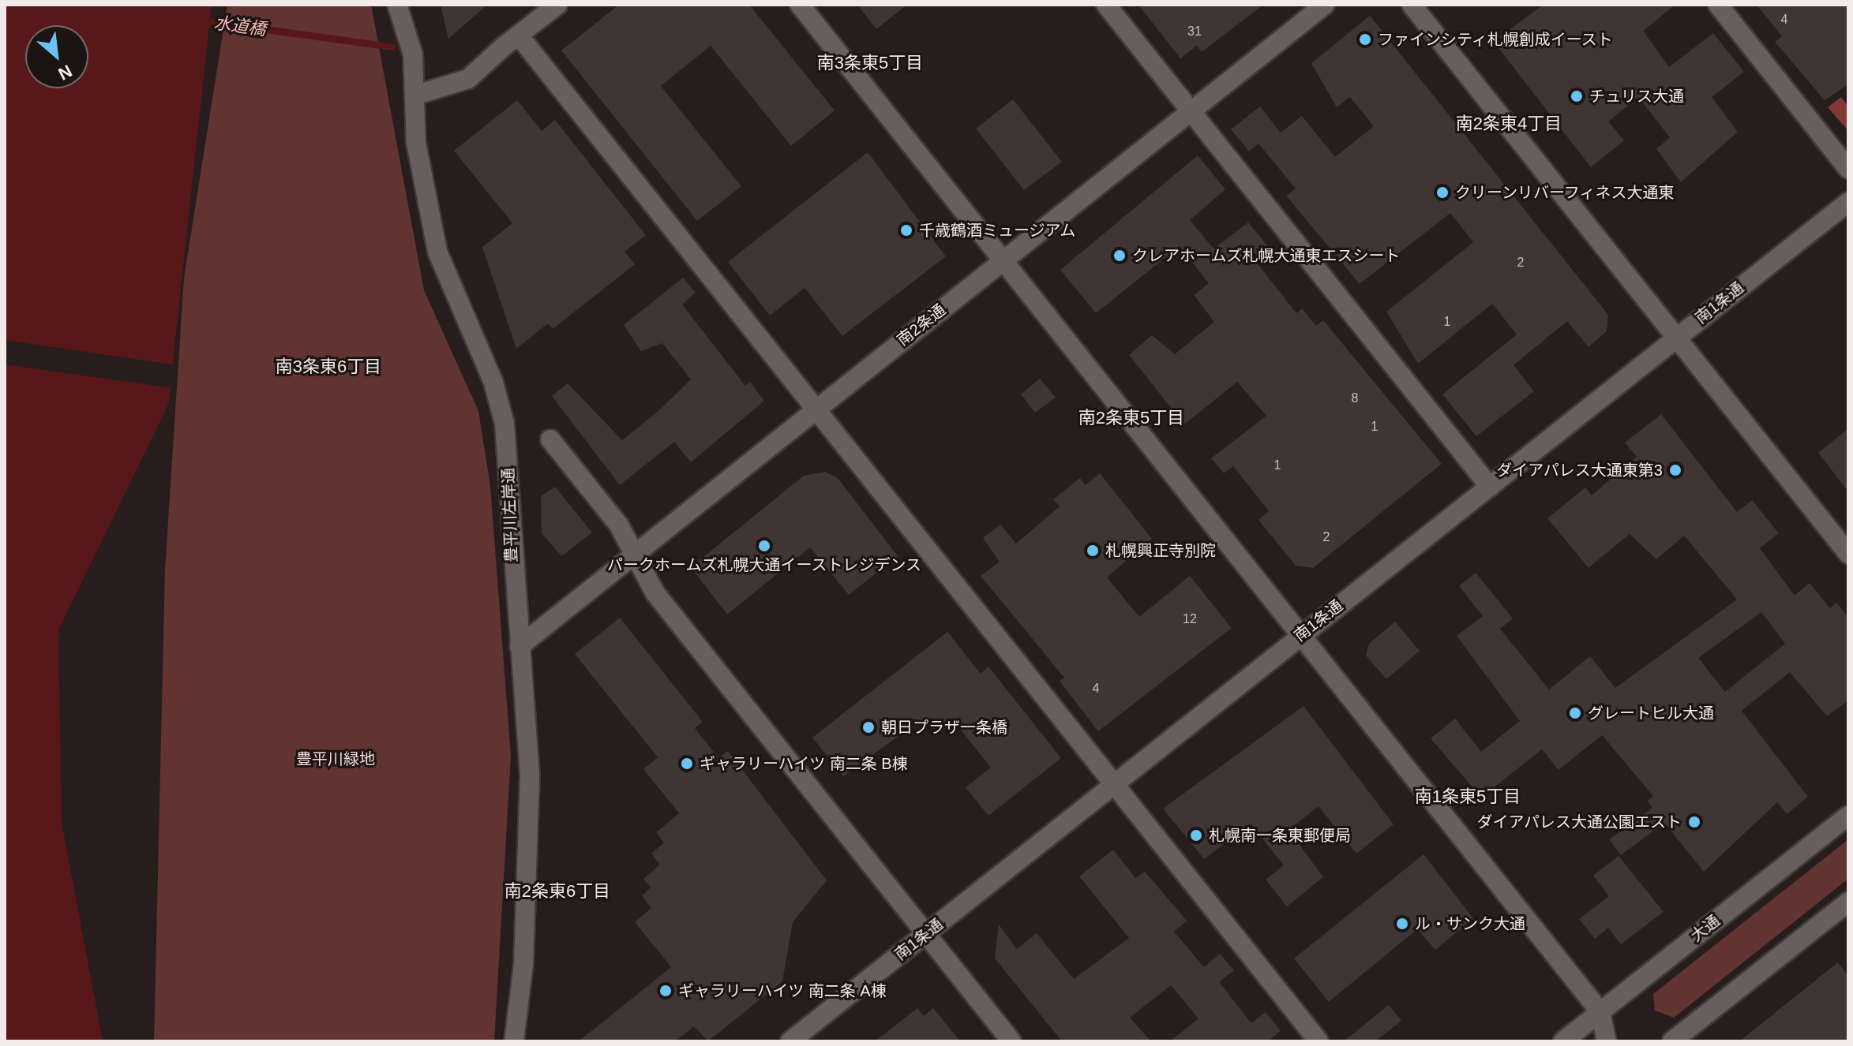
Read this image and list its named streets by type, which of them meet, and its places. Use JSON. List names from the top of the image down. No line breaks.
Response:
{"streets":{"street":["南1条通","南2条通","豊平川左岸通","大通"]},"crossings":[["南2条通","豊平川左岸通"]],"districts":["南3条東5丁目","南2条東4丁目","南3条東6丁目","南2条東5丁目","南1条東5丁目","南2条東6丁目"],"water":["水道橋"],"parks":["豊平川緑地"],"places":["ファインシティ札幌創成イースト","チュリス大通","クリーンリバーフィネス大通東","千歳鶴酒ミュージアム","クレアホームズ札幌大通東エスシート","ダイアパレス大通東第3","パークホームズ札幌大通イーストレジデンス","札幌興正寺別院","グレートヒル大通","朝日プラザ一条橋","ギャラリーハイツ 南二条 B棟","ダイアパレス大通公園エスト","札幌南一条東郵便局","ル・サンク大通","ギャラリーハイツ 南二条 A棟"],"house_numbers":["4","31","2","1","8","1","1","2","12","4"],"north":"bottom right"}
